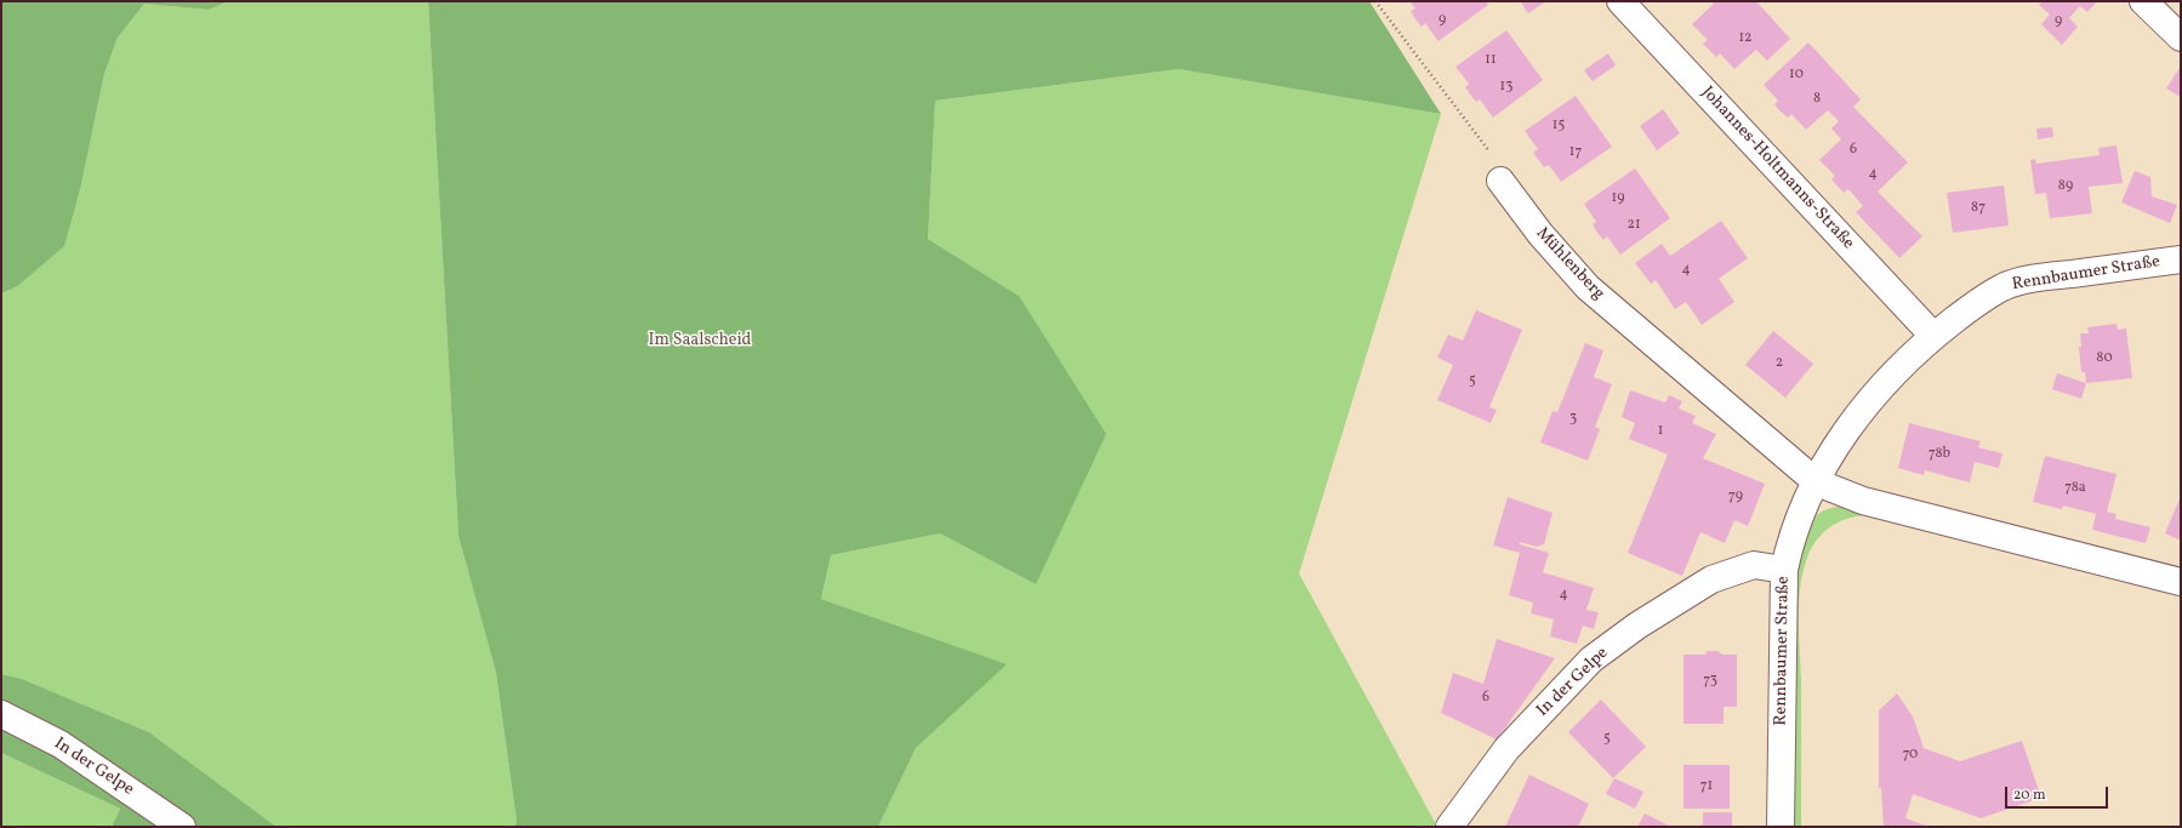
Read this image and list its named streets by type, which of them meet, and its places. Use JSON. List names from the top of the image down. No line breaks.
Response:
{"streets":{"street":["Johannes-Holtmanns-Straße","Mühlenberg","Rennbaumer Straße","In der Gelpe"]},"crossings":[["Johannes-Holtmanns-Straße","Rennbaumer Straße"],["Mühlenberg","Rennbaumer Straße"],["Rennbaumer Straße","In der Gelpe"]],"parks":["Im Saalscheid"],"house_numbers":["9","9","12","11","10","13","8","15","6","17","4","89","19","87","21","4","80","2","5","3","1","78b","78a","79","4","73","6","5","70","71"],"scale_bar":"20 m"}
